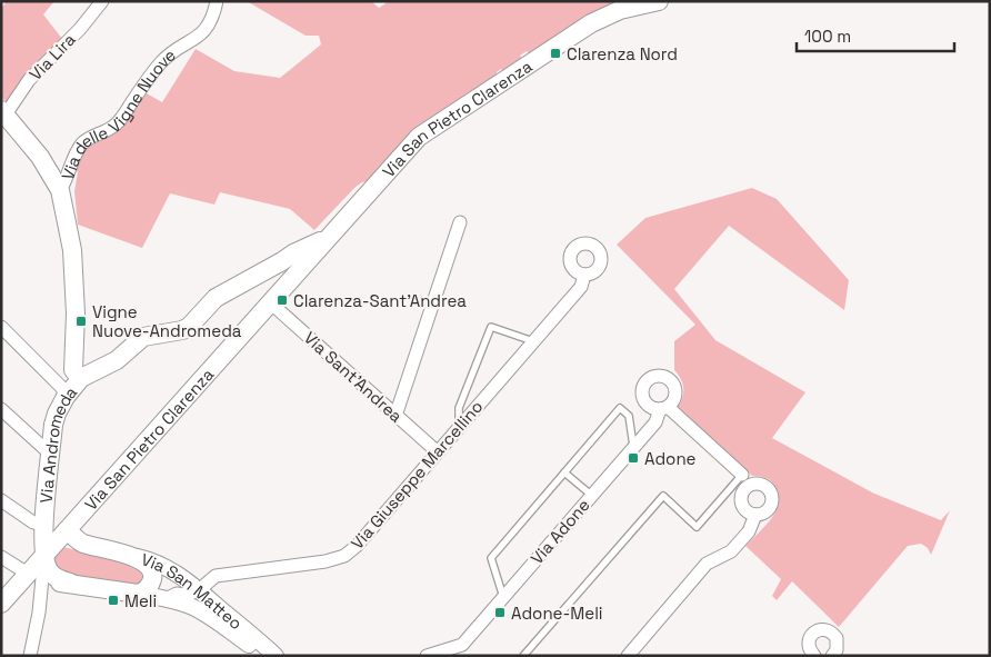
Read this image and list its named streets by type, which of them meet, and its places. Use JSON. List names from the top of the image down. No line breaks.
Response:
{"streets":{"main road":["Via delle Vigne Nuove","Via San Pietro Clarenza","Via Andromeda","Via San Matteo"],"street":["Via Lira","Via Sant'Andrea","Via Giuseppe Marcellino","Via Adone"]},"crossings":[["Via delle Vigne Nuove","Via Andromeda"],["Via San Pietro Clarenza","Via Sant'Andrea"],["Via San Pietro Clarenza","Via Andromeda"],["Via San Pietro Clarenza","Via San Matteo"],["Via Sant'Andrea","Via Giuseppe Marcellino"],["Via Giuseppe Marcellino","Via San Matteo"]],"places":{"transit":["Clarenza Nord","Clarenza-Sant'Andrea","Vigne Nuove-Andromeda","Adone","Meli","Adone-Meli"]},"scale_bar":"100 m"}
